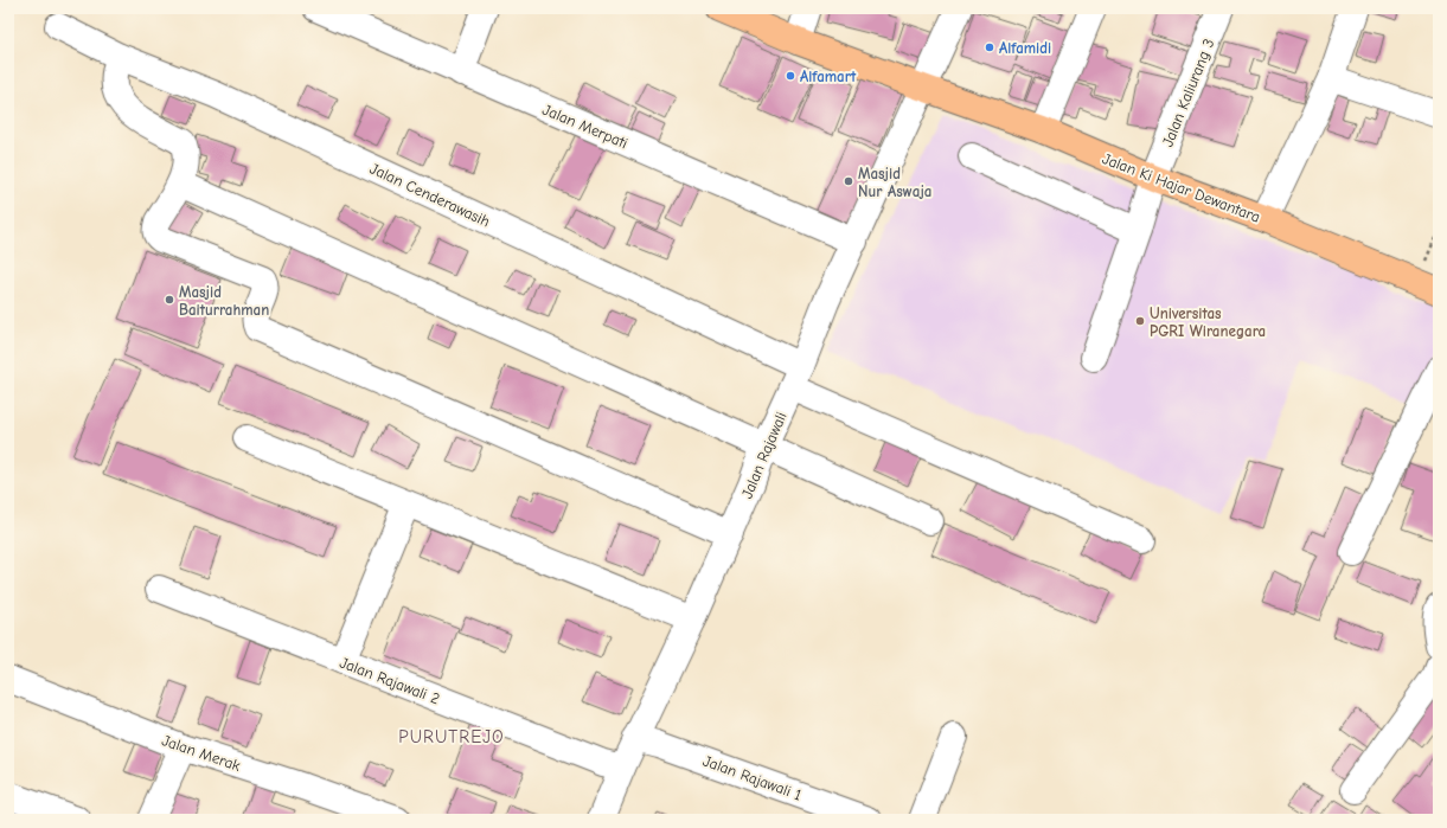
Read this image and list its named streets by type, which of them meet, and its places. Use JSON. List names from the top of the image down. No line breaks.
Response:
{"streets":{"main road":["Jalan Ki Hajar Dewantara"],"street":["Jalan Kaliurang 3","Jalan Merpati","Jalan Cenderawasih","Jalan Rajawali","Jalan Rajawali 2","Jalan Merak","Jalan Rajawali 1"]},"crossings":[["Jalan Kaliurang 3","Jalan Ki Hajar Dewantara"],["Jalan Merpati","Jalan Rajawali"],["Jalan Ki Hajar Dewantara","Jalan Rajawali"],["Jalan Cenderawasih","Jalan Rajawali"],["Jalan Rajawali","Jalan Rajawali 2"],["Jalan Rajawali","Jalan Rajawali 1"]],"districts":["PURUTREJO"],"places":["Alfamidi","Alfamart","Masjid Nur Aswaja","Masjid Baiturrahman","Universitas PGRI Wiranegara"]}
